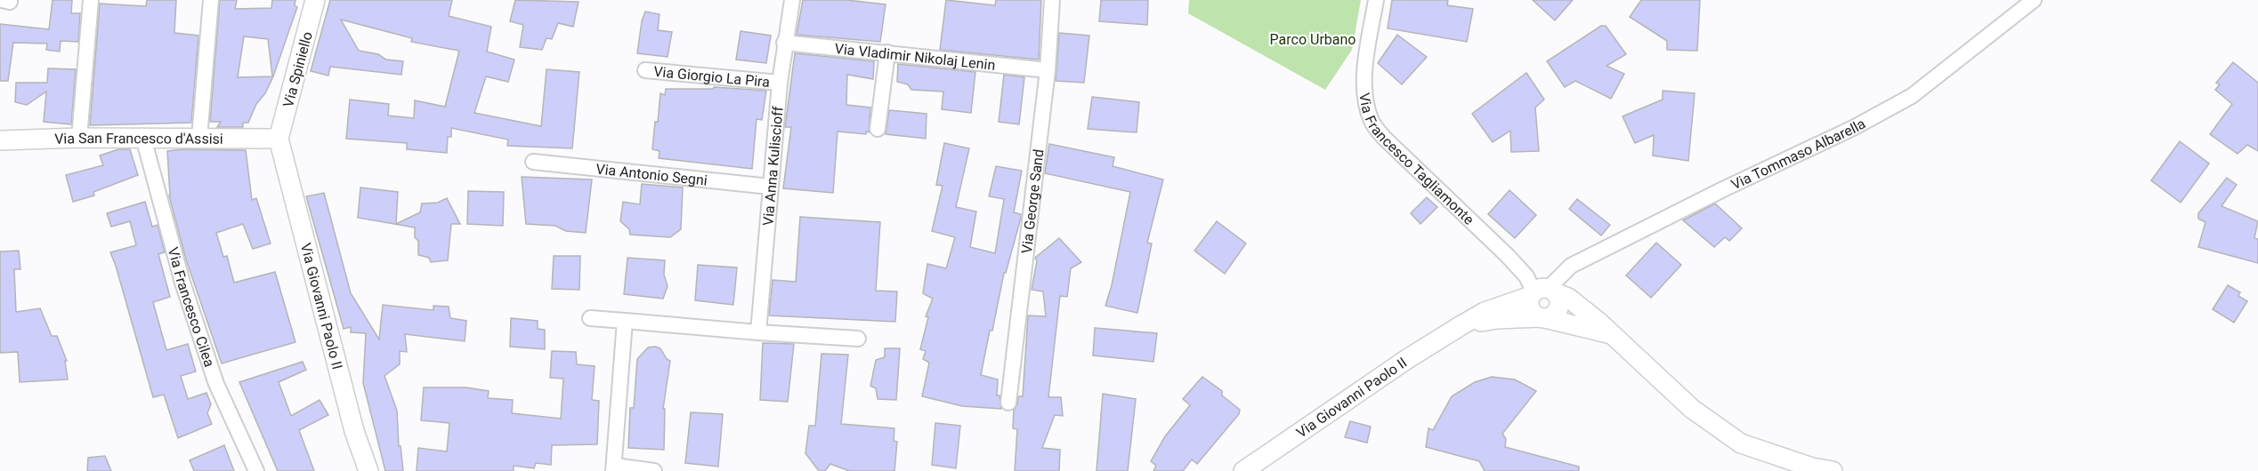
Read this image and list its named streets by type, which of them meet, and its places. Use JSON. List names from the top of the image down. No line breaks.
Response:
{"streets":{"street":["Via Vladimir Nikolaj Lenin","Via Spiniello","Via Giorgio La Pira","Via San Francesco d'Assisi","Via Tommaso Albarella","Via Francesco Tagliamonte","Via Anna Kuliscioff","Via Antonio Segni","Via George Sand","Via Giovanni Paolo II","Via Francesco Cilea"]},"crossings":[["Via Vladimir Nikolaj Lenin","Via Anna Kuliscioff"],["Via Vladimir Nikolaj Lenin","Via George Sand"],["Via Spiniello","Via San Francesco d'Assisi"],["Via Spiniello","Via Giovanni Paolo II"],["Via Giorgio La Pira","Via Anna Kuliscioff"],["Via San Francesco d'Assisi","Via Giovanni Paolo II"],["Via San Francesco d'Assisi","Via Francesco Cilea"],["Via Tommaso Albarella","Via Francesco Tagliamonte"],["Via Tommaso Albarella","Via Giovanni Paolo II"],["Via Francesco Tagliamonte","Via Giovanni Paolo II"],["Via Anna Kuliscioff","Via Antonio Segni"]],"parks":["Parco Urbano"]}
